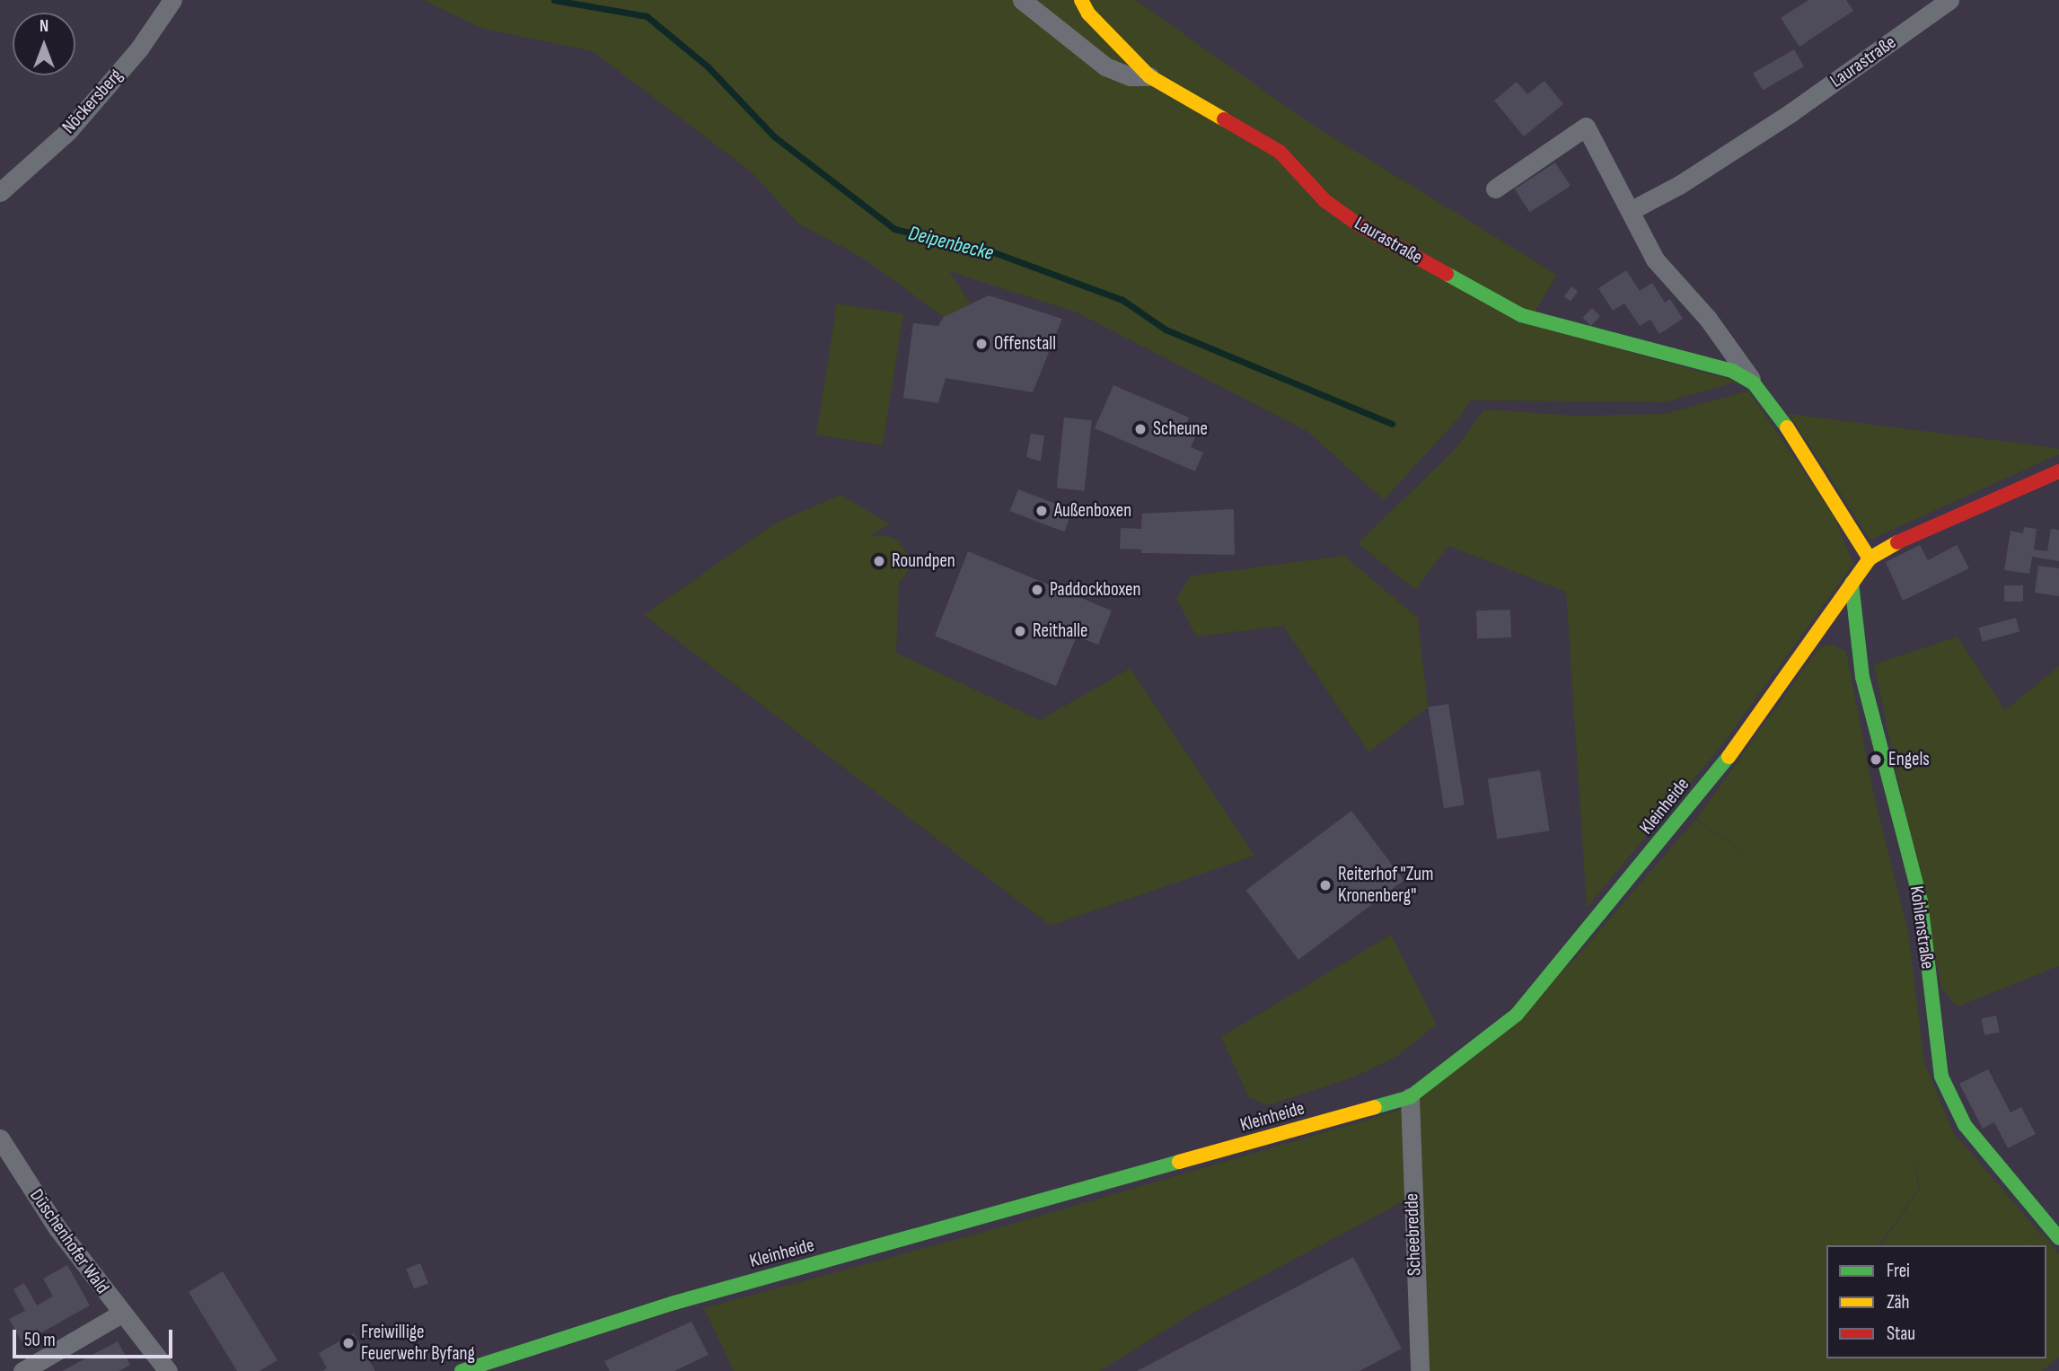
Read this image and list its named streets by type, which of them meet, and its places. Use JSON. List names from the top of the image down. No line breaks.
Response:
{"streets":{"street":["Laurastraße","Nöckersberg","Kleinheide","Kohlenstraße","Scheebredde","Düschenhofer Wald"]},"crossings":[["Laurastraße","Kleinheide"],["Kleinheide","Kohlenstraße"],["Kleinheide","Scheebredde"]],"water":["Deipenbecke"],"places":["Offenstall","Scheune","Außenboxen","Roundpen","Paddockboxen","Reithalle","Engels","Reiterhof \"Zum Kronenberg\"","Freiwillige Feuerwehr Byfang"],"legend":["Frei","Zäh","Stau"],"scale_bar":"50 m","north":"top"}
